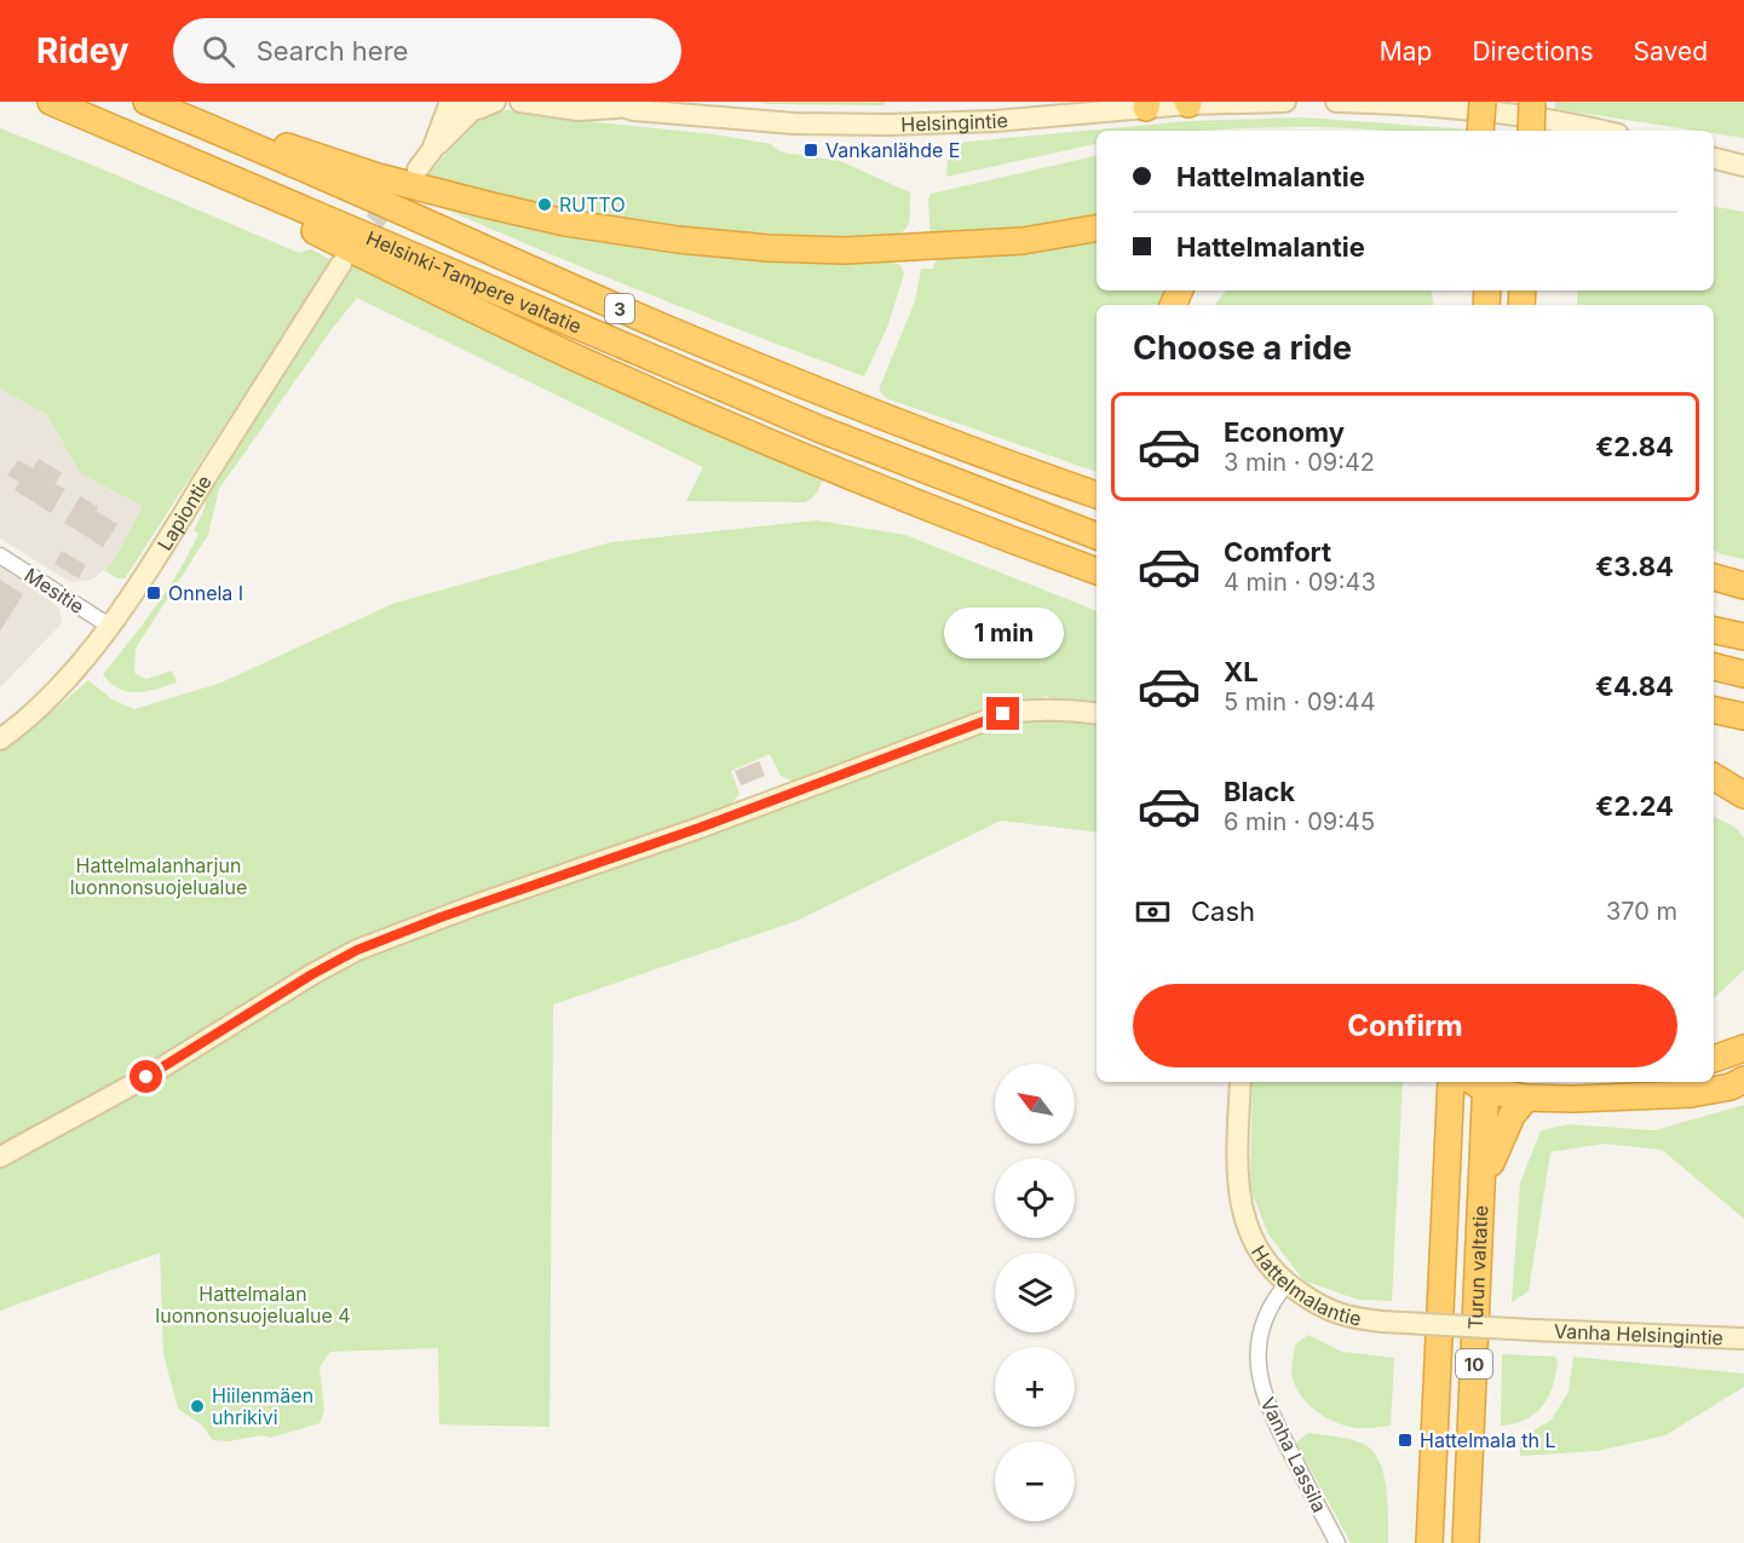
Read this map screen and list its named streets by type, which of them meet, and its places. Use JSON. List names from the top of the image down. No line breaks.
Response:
{"streets":{"highway":["Helsinki-Tampere valtatie","3","Turun valtatie","10"],"street":["Helsingintie","Lapiontie","Mesitie","Hattelmalantie","Vanha Helsingintie","Vanha Lassila"]},"crossings":[["Lapiontie","Mesitie"],["Hattelmalantie","Vanha Helsingintie"],["Hattelmalantie","Vanha Lassila"]],"parks":["Hattelmalanharjun luonnonsuojelualue","Hattelmalan luonnonsuojelualue 4"],"places":{"transit":["Vankanlähde E","Onnela I","Hattelmala th L"],"other":["RUTTO","Hiilenmäen uhrikivi"]},"north":"top left","page":{"header":"Ridey","search":"Search here","nav":["Map","Directions","Saved"],"banner":["Hattelmalantie","Hattelmalantie"],"heading":"Choose a ride","list":[{"name":"Economy","note":"3 min · 09:42","value":"€2.84"},{"name":"Comfort","note":"4 min · 09:43","value":"€3.84"},{"name":"XL","note":"5 min · 09:44","value":"€4.84"},{"name":"Black","note":"6 min · 09:45","value":"€2.24"}],"bubble":"1 min","pay":["Cash","370 m"],"buttons":"Confirm","map_buttons":["+","−"]}}
